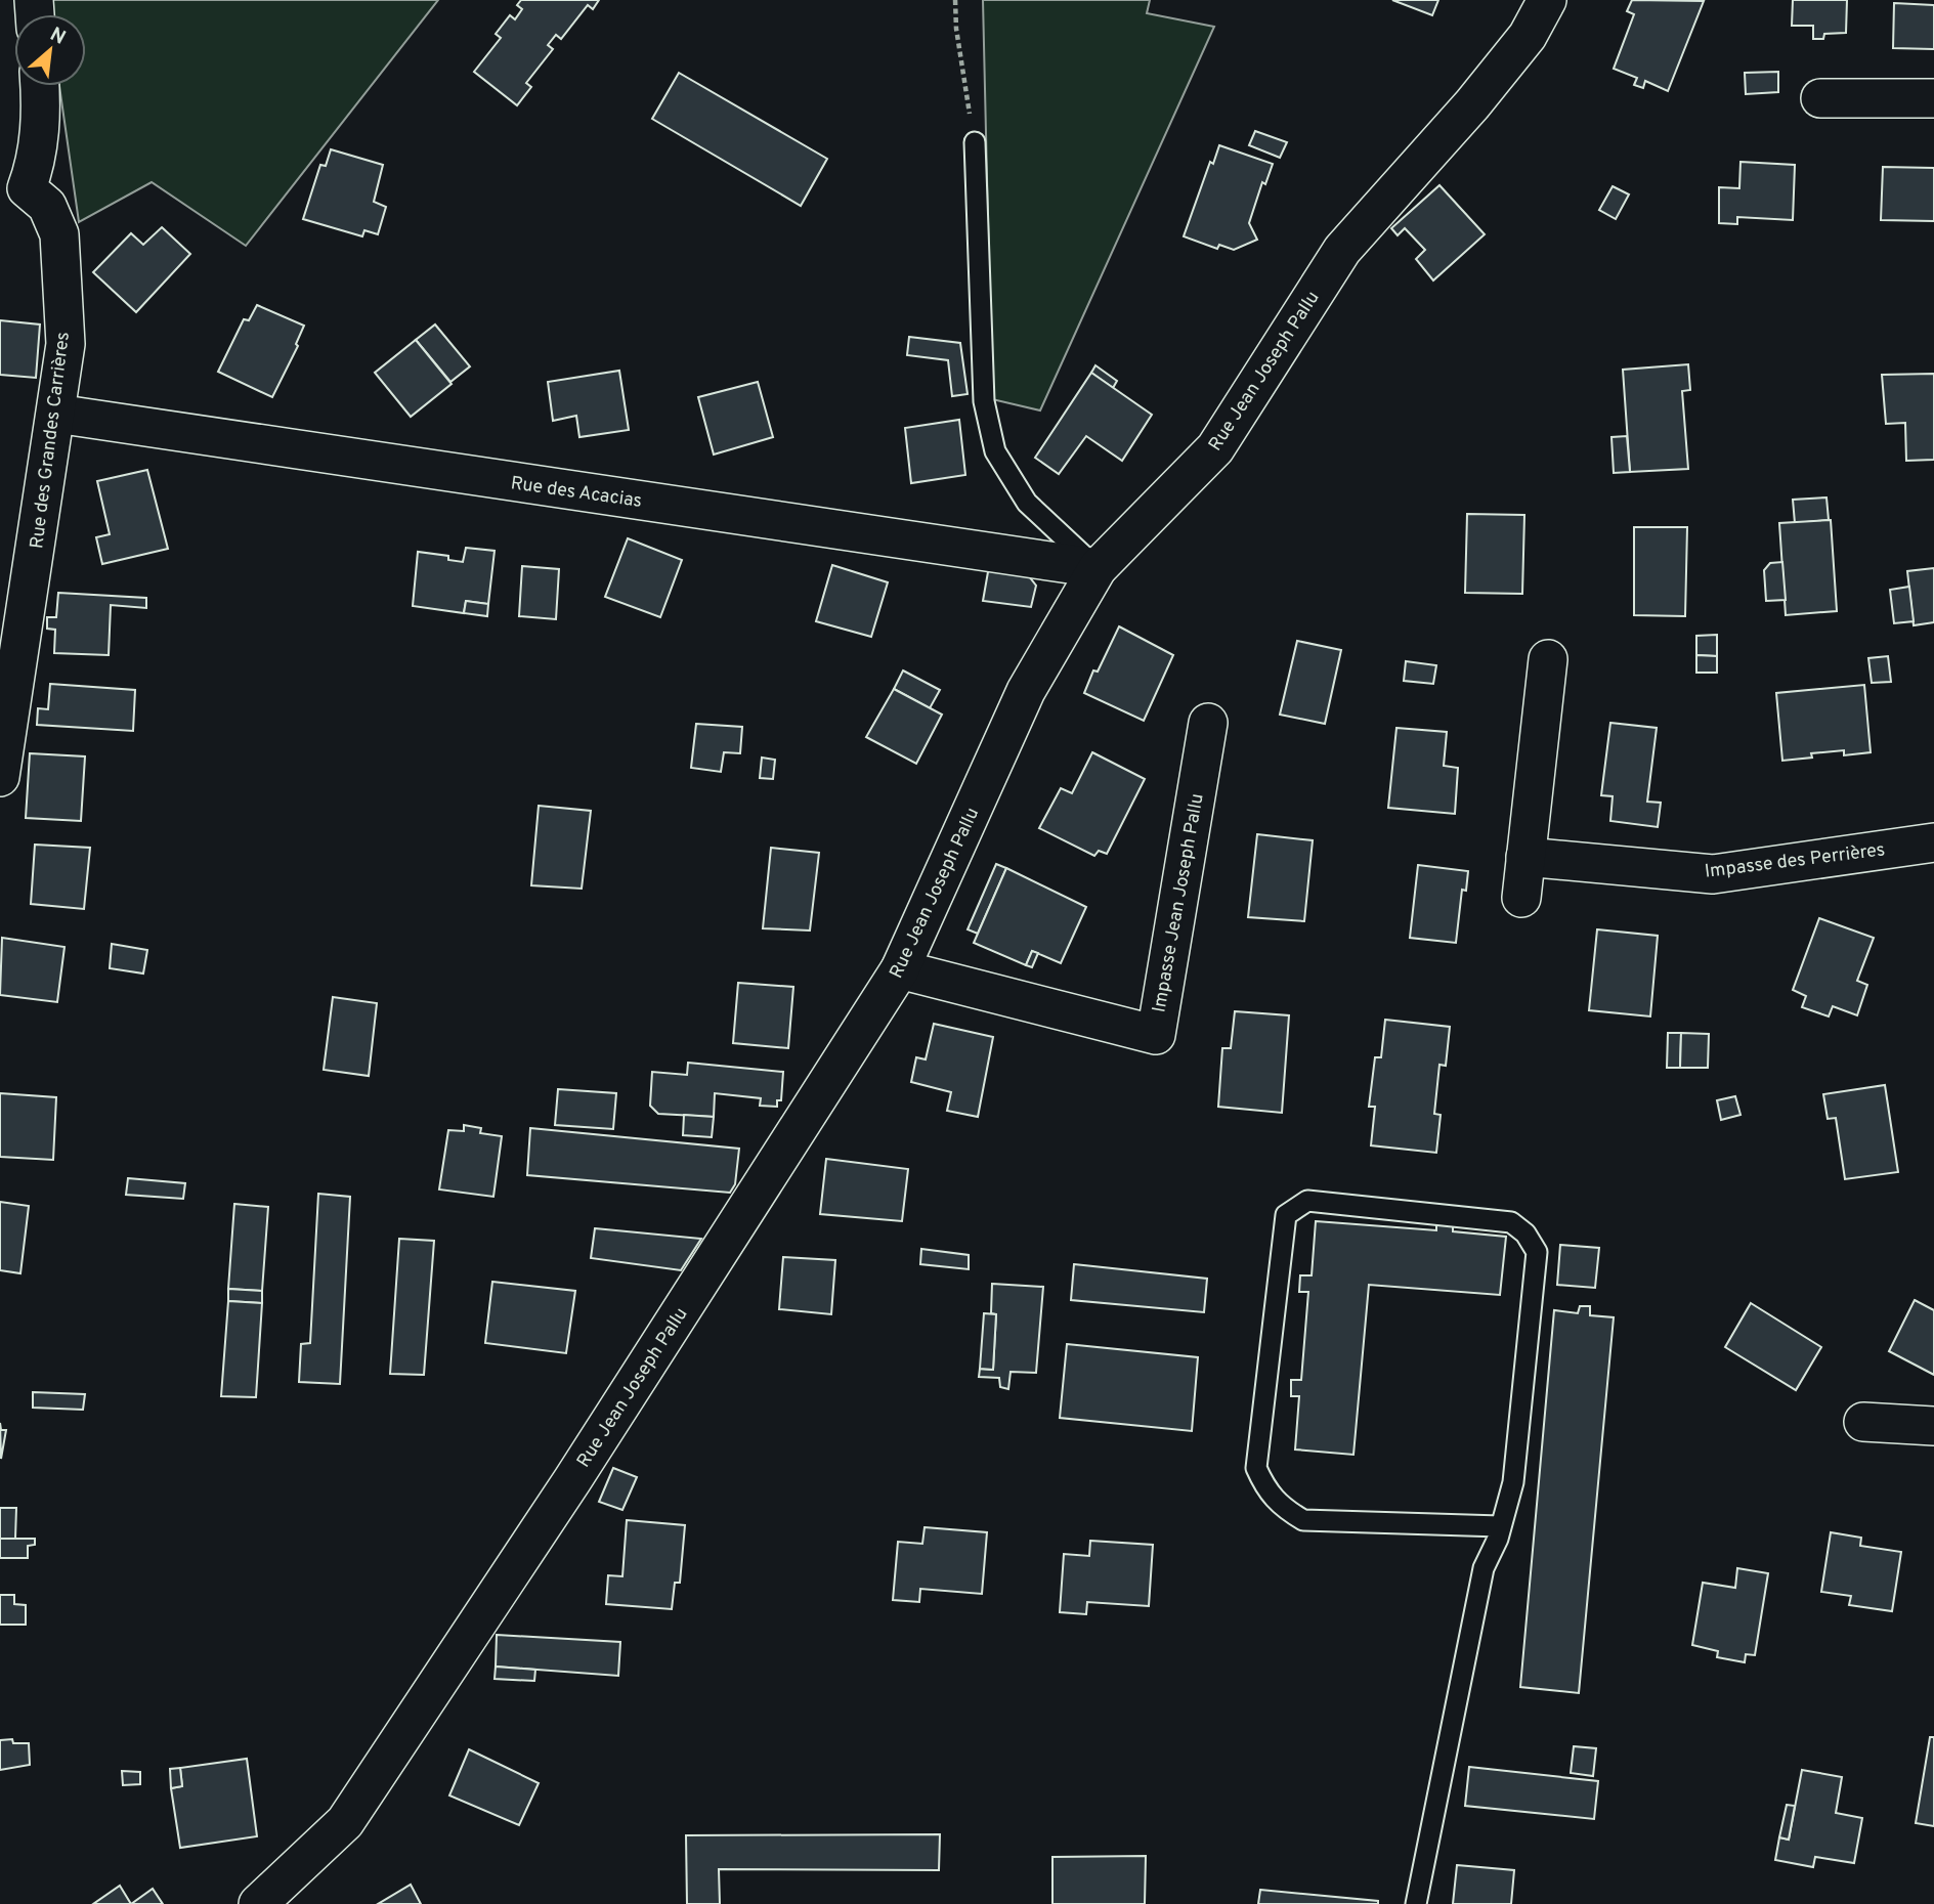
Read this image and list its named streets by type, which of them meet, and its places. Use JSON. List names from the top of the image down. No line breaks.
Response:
{"streets":{"street":["Rue Jean Joseph Pallu","Rue des Grandes Carrières","Rue des Acacias","Impasse des Perrières","Impasse Jean Joseph Pallu"]},"crossings":[["Rue Jean Joseph Pallu","Rue des Acacias"],["Rue Jean Joseph Pallu","Impasse Jean Joseph Pallu"],["Rue des Grandes Carrières","Rue des Acacias"]],"north":"top right"}
